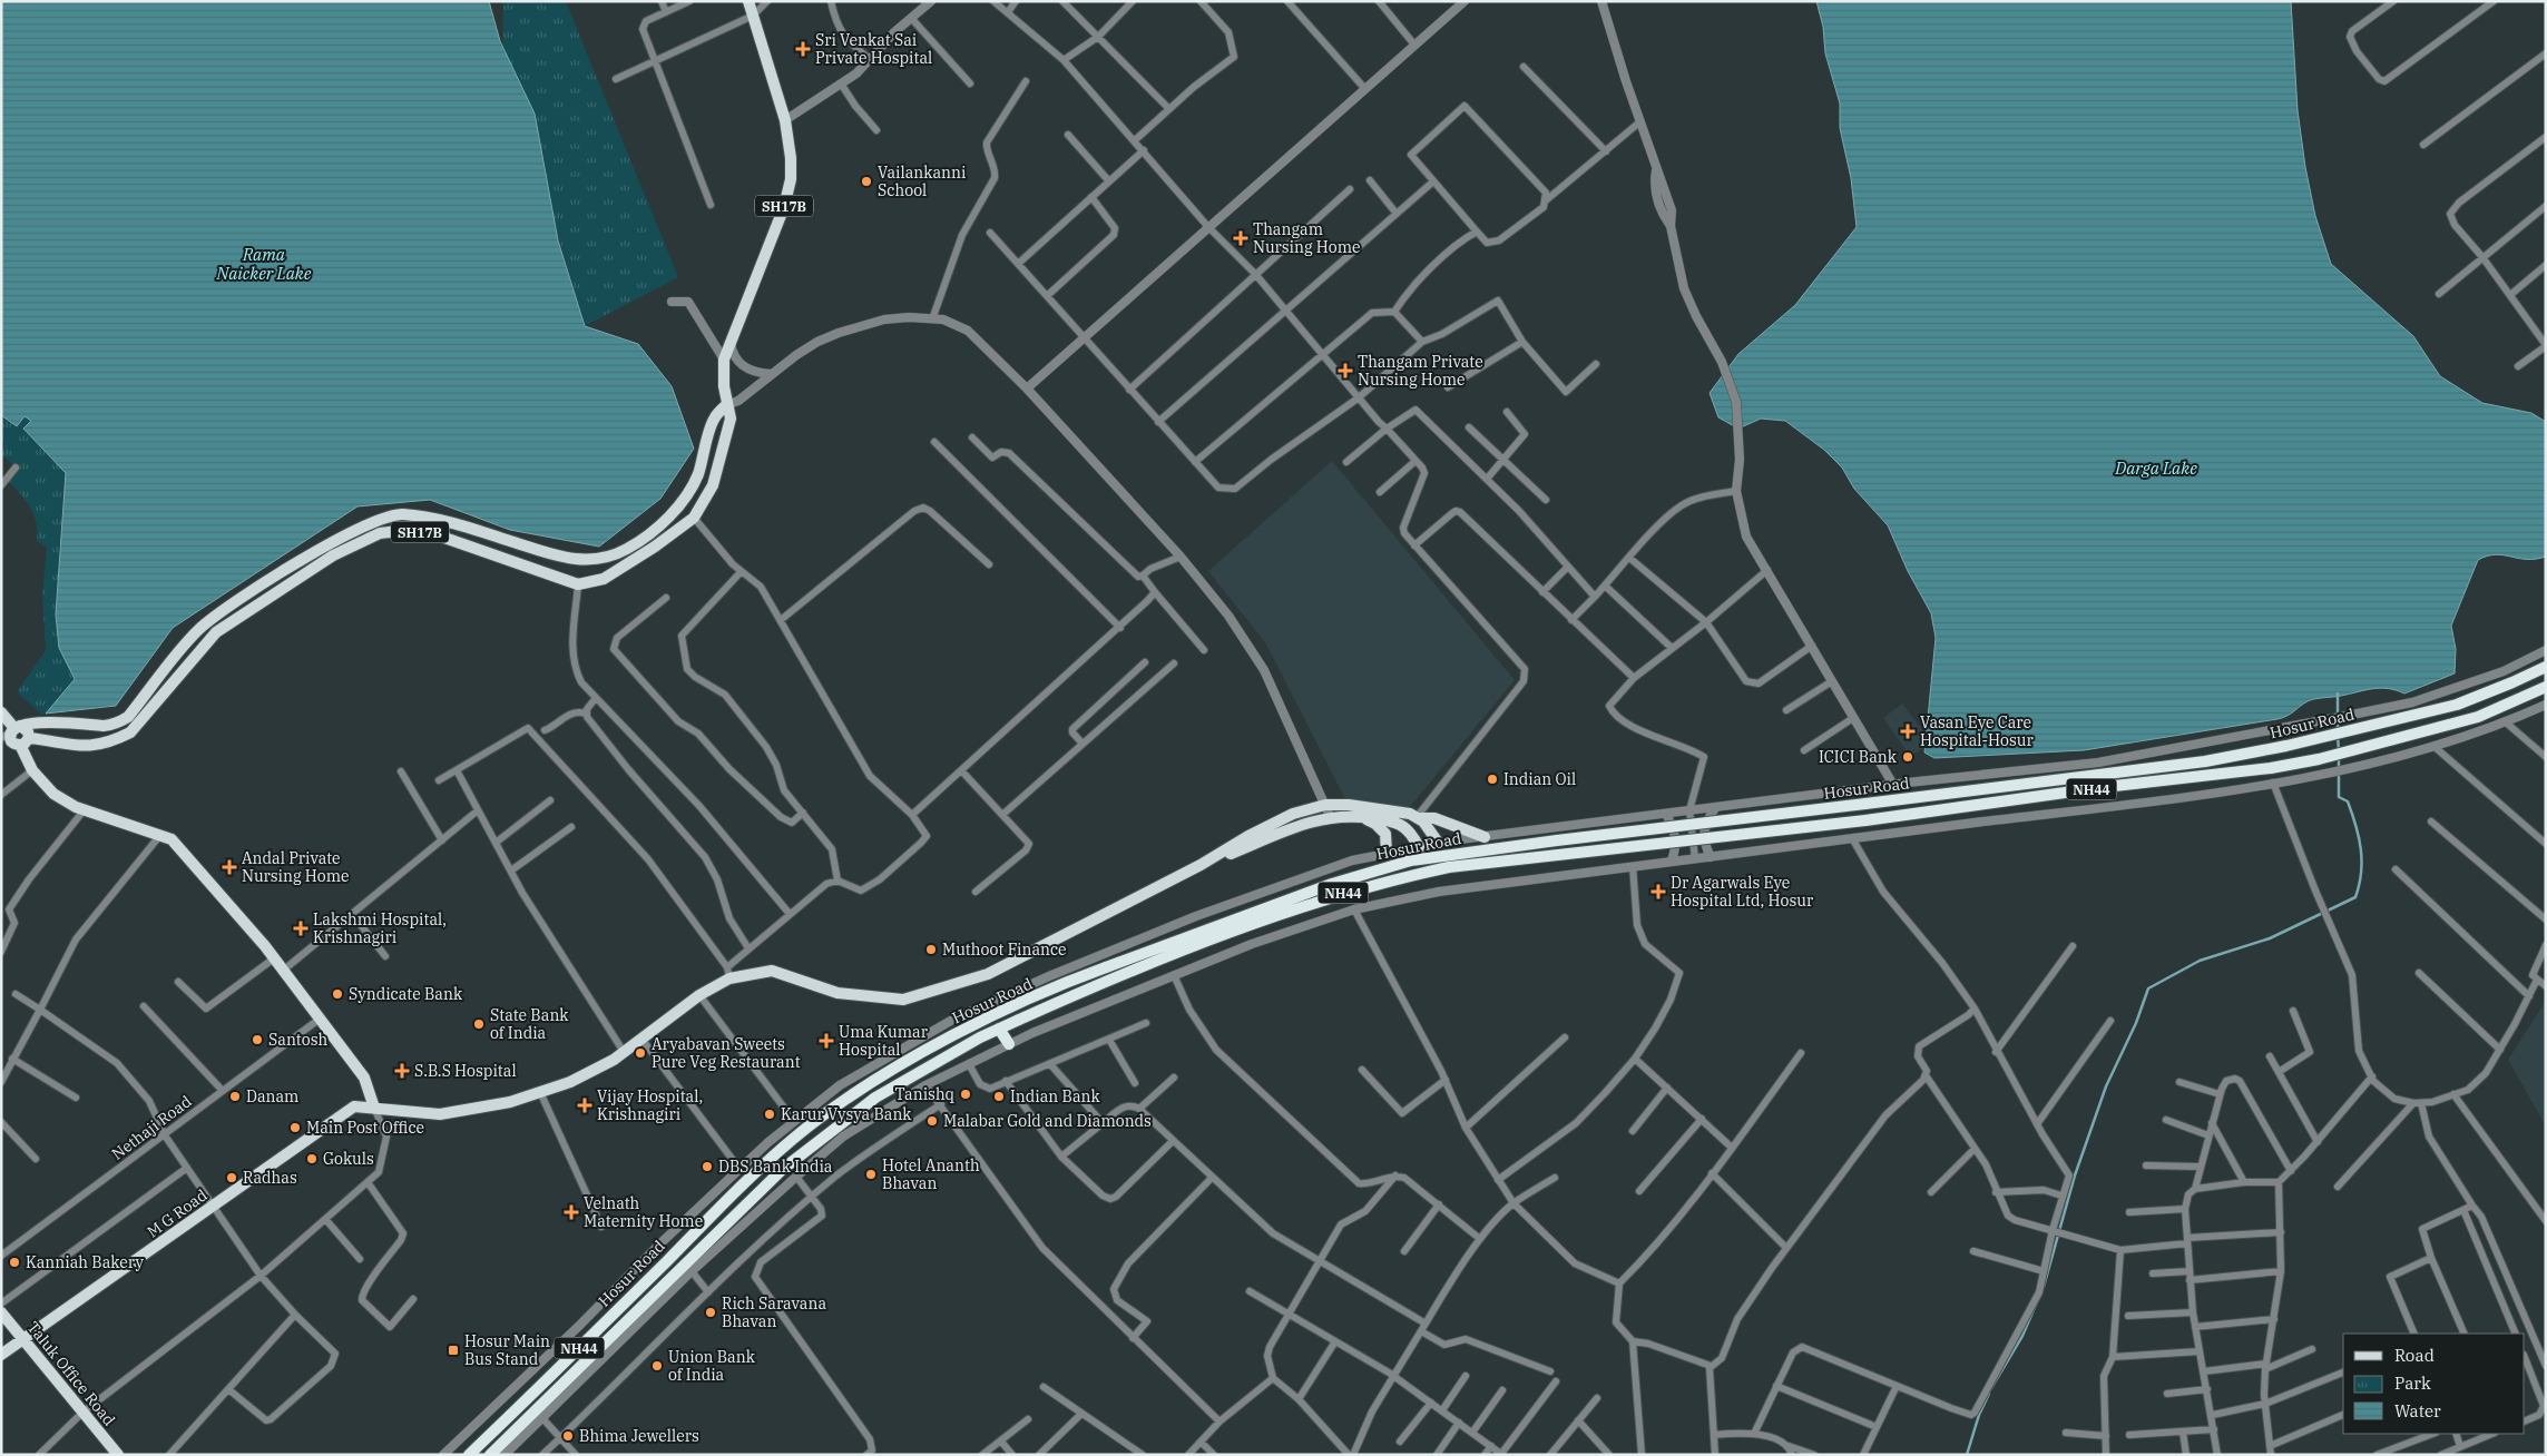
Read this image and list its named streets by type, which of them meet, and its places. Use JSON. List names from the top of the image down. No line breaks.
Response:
{"streets":{"highway":["Hosur Road","NH44"],"main road":["SH17B","M G Road","Taluk Office Road"],"street":["Nethaji Road"]},"crossings":[["M G Road","Taluk Office Road"]],"water":["Rama Naicker Lake","Darga Lake"],"places":{"health":["Sri Venkat Sai Private Hospital","Thangam Nursing Home","Thangam Private Nursing Home","Vasan Eye Care Hospital-Hosur","Andal Private Nursing Home","Dr Agarwals Eye Hospital Ltd, Hosur","Lakshmi Hospital, Krishnagiri","Uma Kumar Hospital","S.B.S Hospital","Vijay Hospital, Krishnagiri","Velnath Maternity Home"],"other":["Vailankanni School","ICICI Bank","Indian Oil","Muthoot Finance","Syndicate Bank","State Bank of India","Santosh","Aryabavan Sweets Pure Veg Restaurant","Tanishq","Danam","Indian Bank","Karur Vysya Bank","Malabar Gold and Diamonds","Main Post Office","Gokuls","DBS Bank India","Hotel Ananth Bhavan","Radhas","Kanniah Bakery","Rich Saravana Bhavan","Union Bank of India","Bhima Jewellers"],"transit":["Hosur Main Bus Stand"]},"legend":["Road","Park","Water"]}
